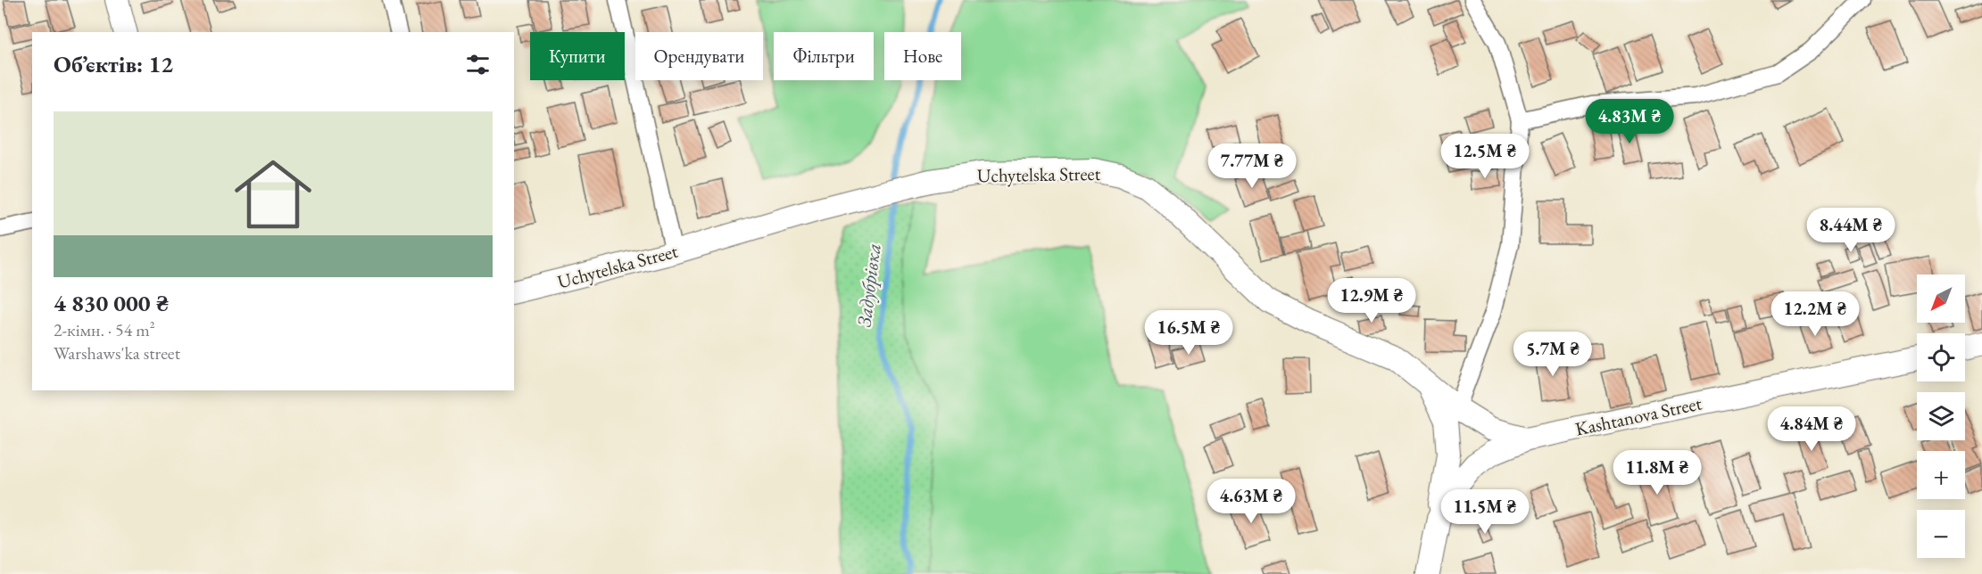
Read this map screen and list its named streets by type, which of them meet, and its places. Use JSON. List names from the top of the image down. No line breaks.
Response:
{"streets":{"main road":["Uchytelska Street","Kashtanova Street"]},"crossings":[["Uchytelska Street","Kashtanova Street"]],"water":["Задубрівка"],"north":"bottom left","page":{"chip":["Купити","Орендувати","Фільтри","Нове"],"heading":"Об’єктів: 12","list":[{"name":"4 830 000 ₴","note":"2-кімн. · 54 m² · Warshaws'ka street"}],"price":["4.83M ₴","12.5M ₴","7.77M ₴","8.44M ₴","12.9M ₴","12.2M ₴","16.5M ₴","5.7M ₴","4.84M ₴","11.8M ₴","4.63M ₴","11.5M ₴"],"map_buttons":["+","−"]}}
